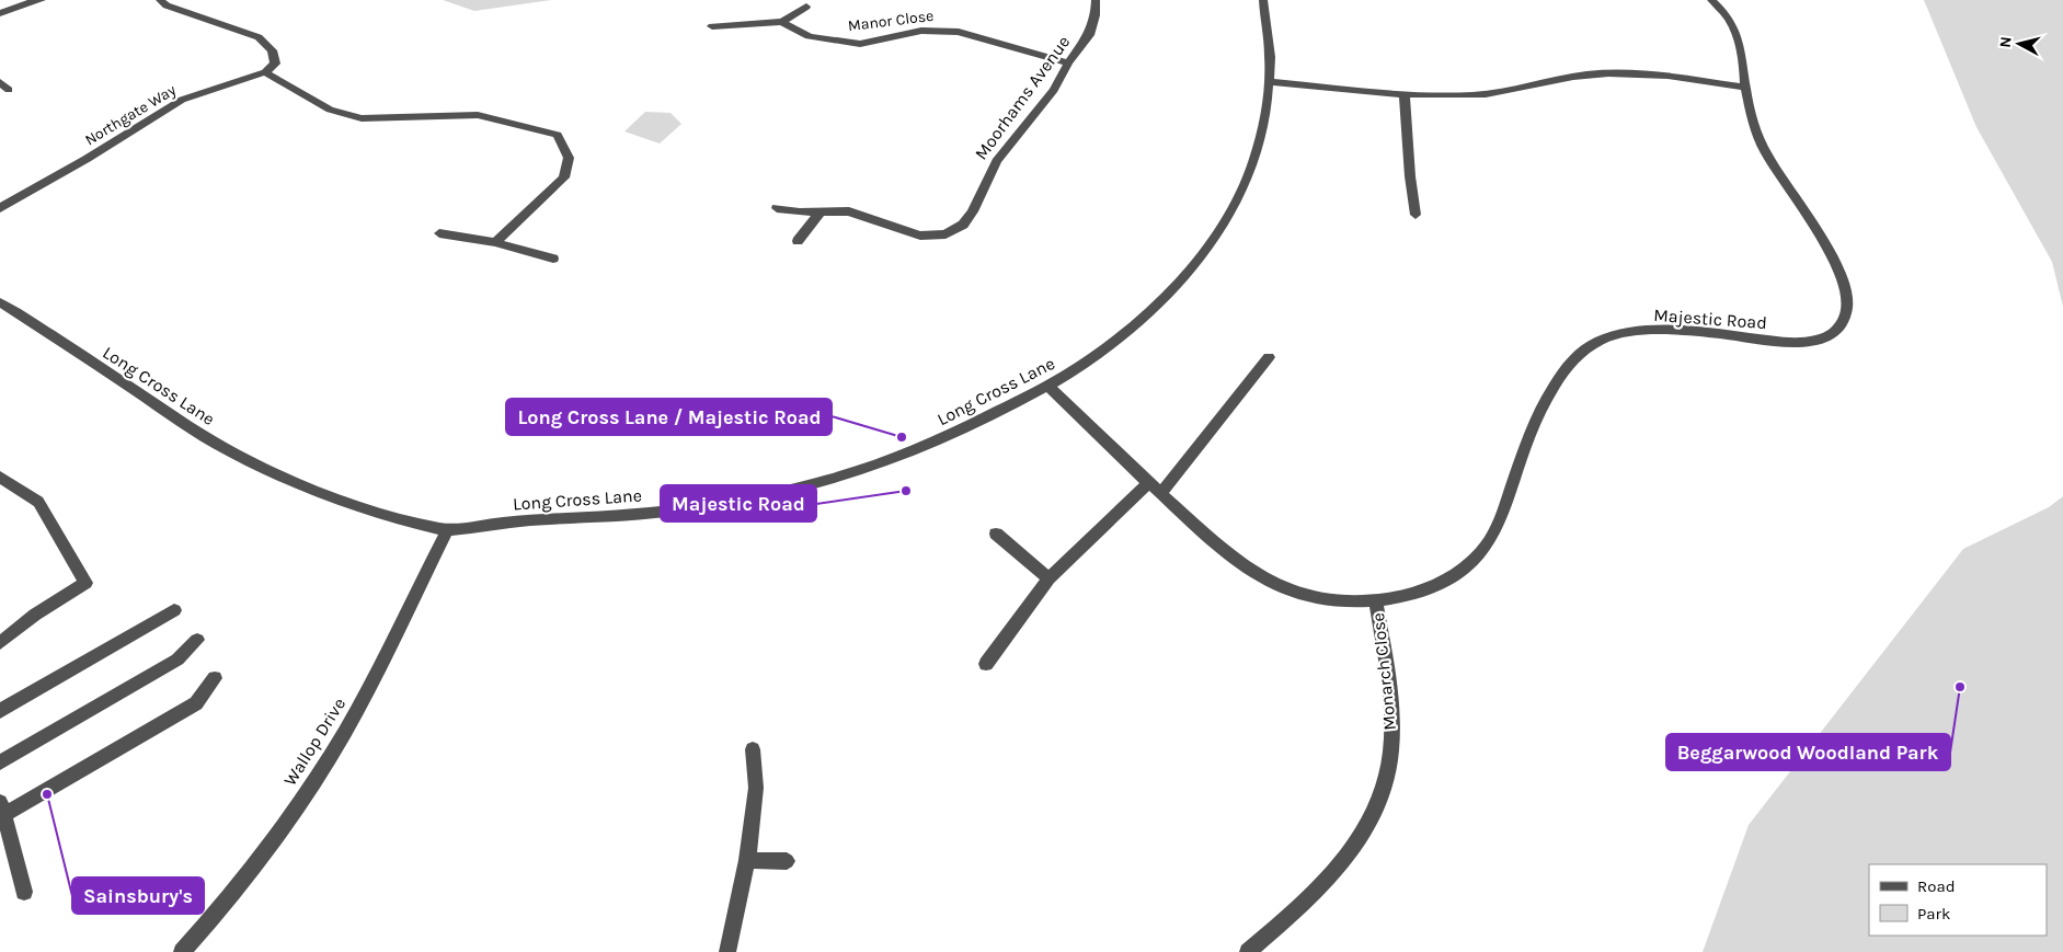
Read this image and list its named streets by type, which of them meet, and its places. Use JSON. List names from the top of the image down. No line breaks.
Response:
{"streets":{"street":["Manor Close","Moorhams Avenue","Northgate Way","Majestic Road","Long Cross Lane","Monarch Close","Wallop Drive"]},"crossings":[["Manor Close","Moorhams Avenue"],["Majestic Road","Long Cross Lane"],["Majestic Road","Monarch Close"],["Long Cross Lane","Wallop Drive"]],"places":["Long Cross Lane / Majestic Road","Majestic Road","Beggarwood Woodland Park","Sainsbury's"],"legend":["Road","Park"],"north":"left"}
